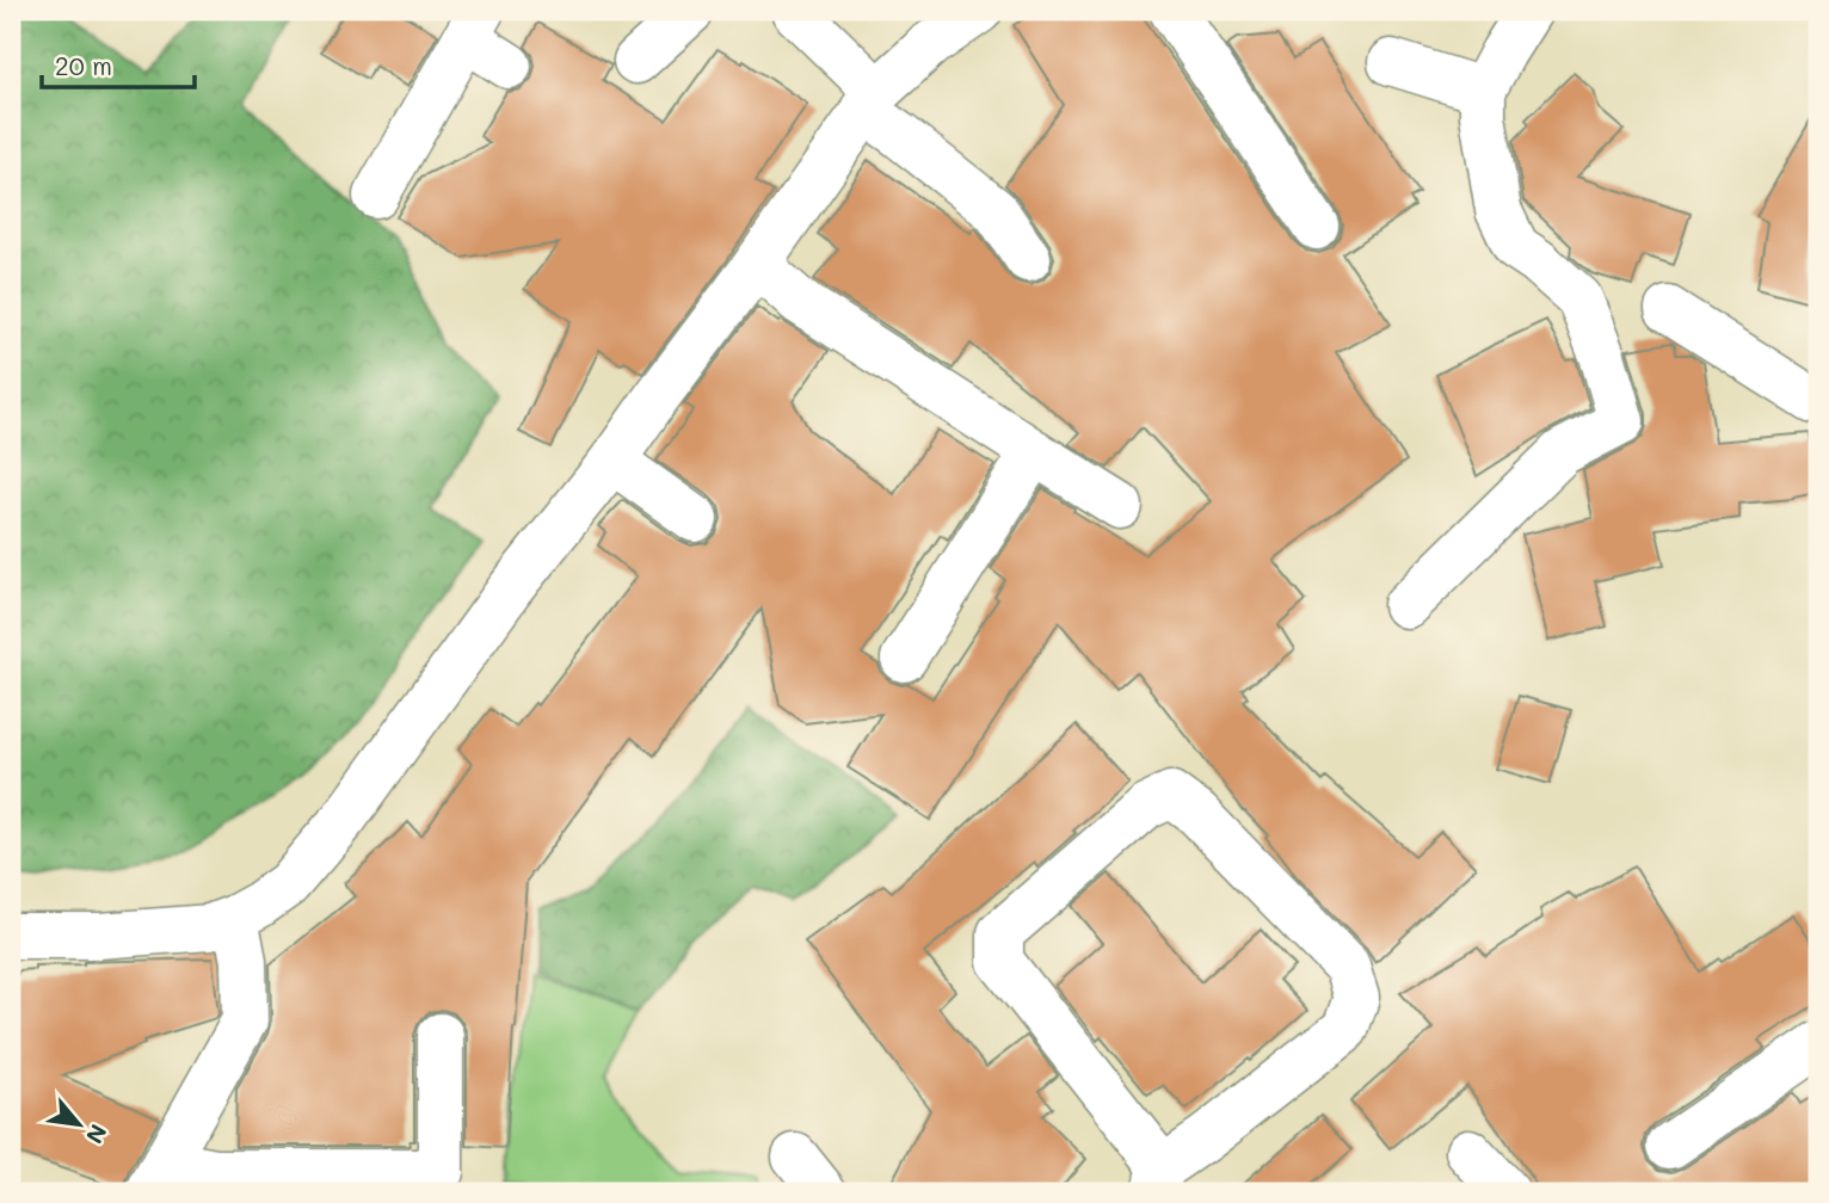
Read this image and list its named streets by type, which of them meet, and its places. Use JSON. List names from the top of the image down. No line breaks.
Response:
{"scale_bar":"20 m","north":"bottom right"}
